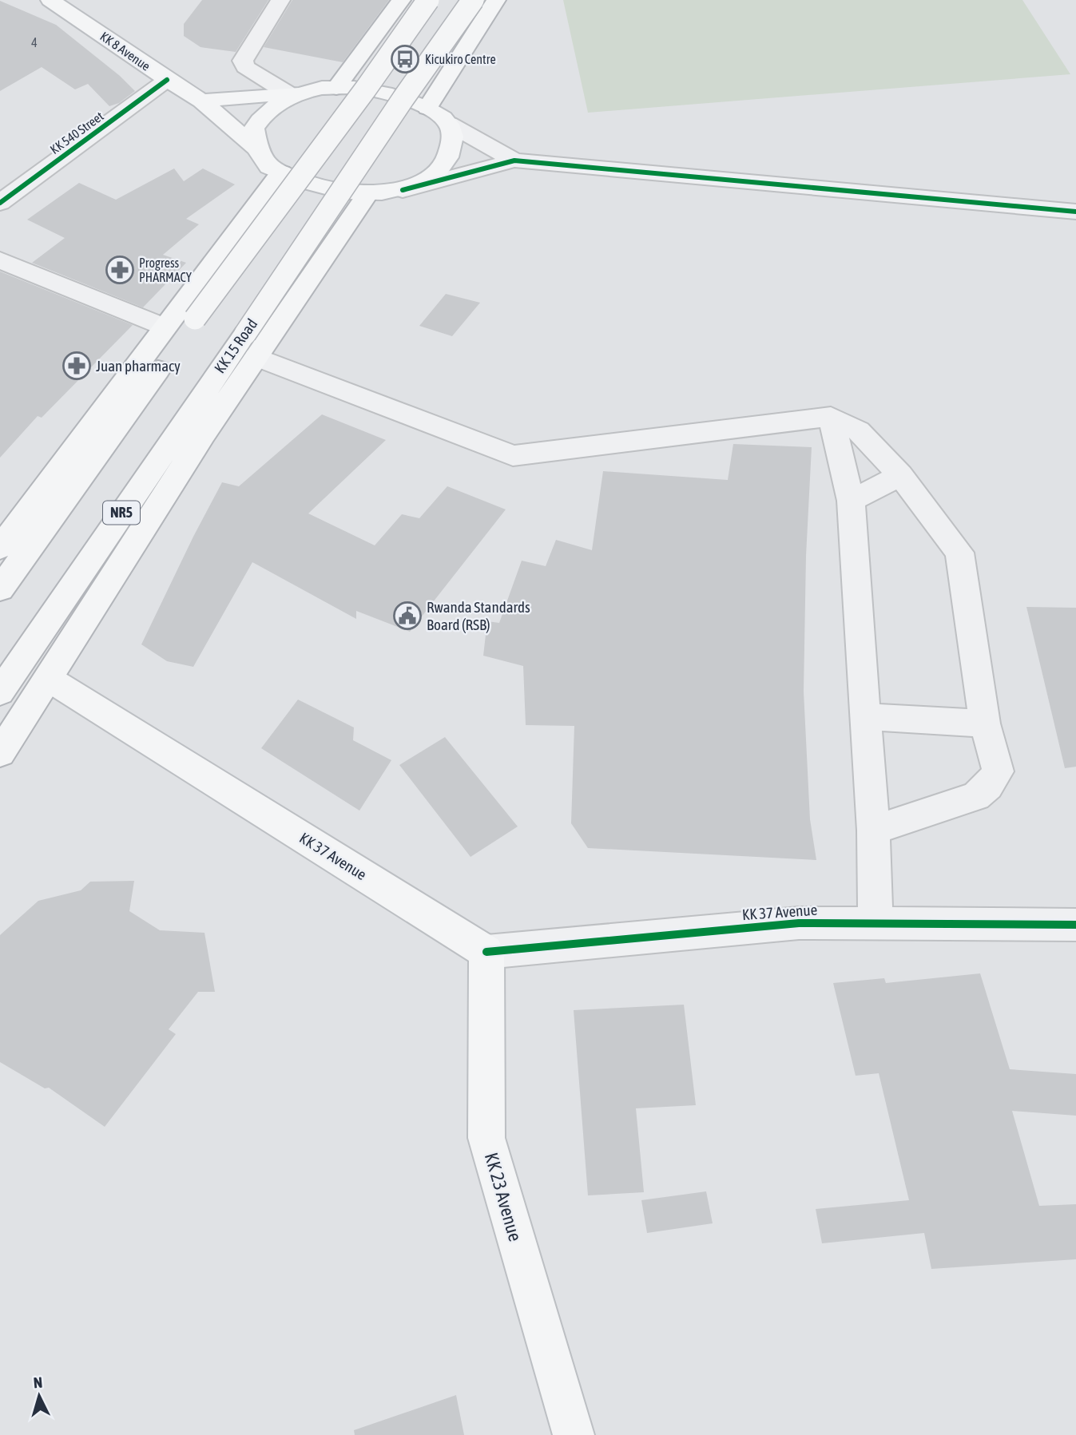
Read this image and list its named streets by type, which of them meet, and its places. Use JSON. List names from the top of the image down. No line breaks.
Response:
{"streets":{"main road":["KK 8 Avenue","KK 15 Road","NR5","KK 37 Avenue","KK 23 Avenue"],"street":["KK 540 Street"]},"crossings":[["KK 8 Avenue","KK 540 Street"],["KK 37 Avenue","KK 23 Avenue"]],"places":{"bus stop":["Kicukiro Centre"],"pharmacy":["Progress PHARMACY","Juan pharmacy"],"public building":["Rwanda Standards Board (RSB)"]},"house_numbers":["4"],"north":"top"}
